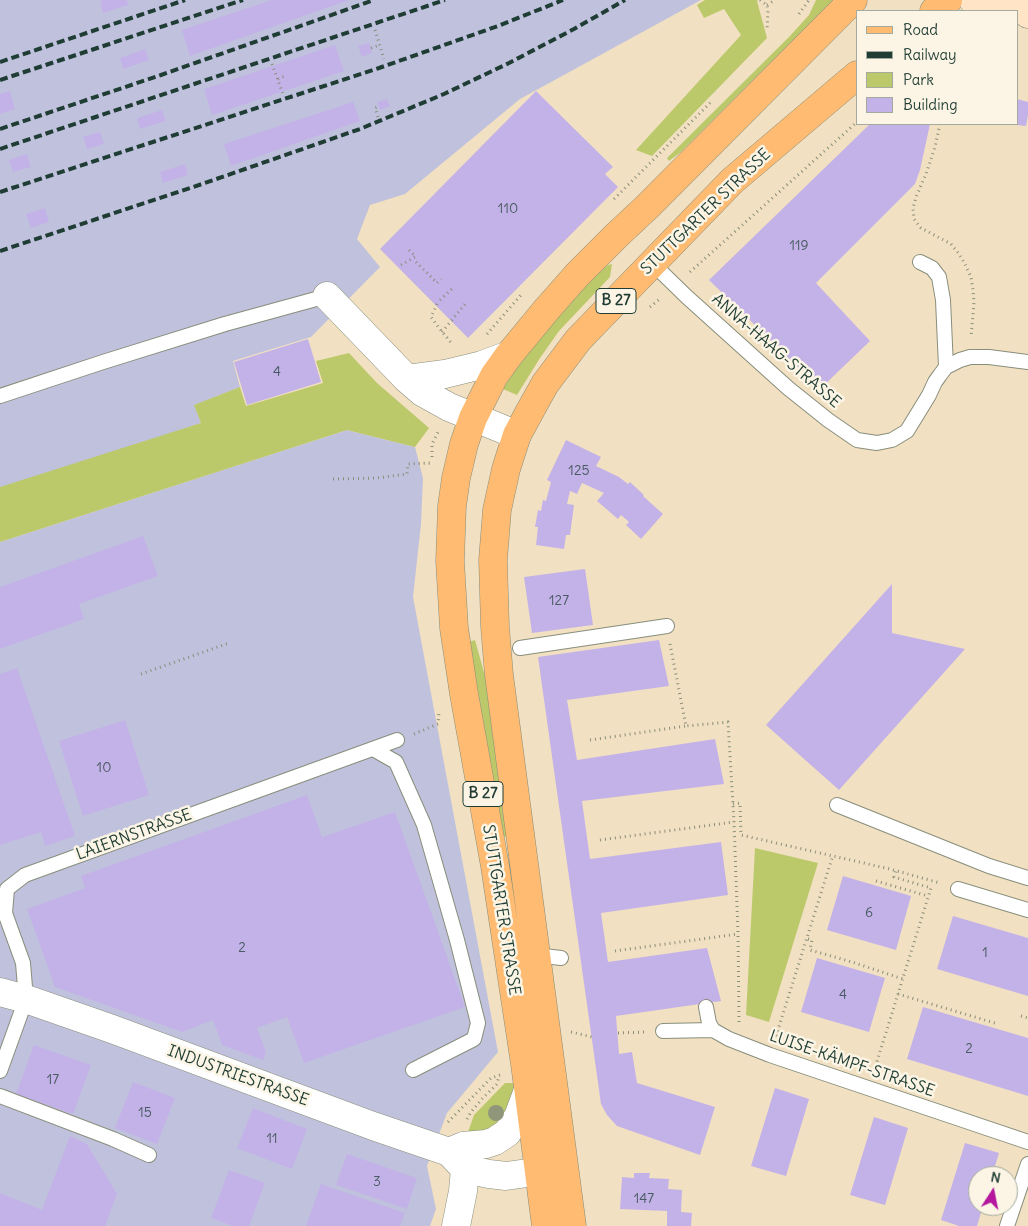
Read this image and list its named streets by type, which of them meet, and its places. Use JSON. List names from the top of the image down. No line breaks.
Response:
{"streets":{"main road":["STUTTGARTER STRASSE","B 27"],"street":["INDUSTRIESTRASSE"],"lane":["ANNA-HAAG-STRASSE","LAIERNSTRASSE","LUISE-KÄMPF-STRASSE"]},"crossings":[["STUTTGARTER STRASSE","ANNA-HAAG-STRASSE"],["STUTTGARTER STRASSE","INDUSTRIESTRASSE"],["LAIERNSTRASSE","INDUSTRIESTRASSE"]],"house_numbers":["110","119","4","125","127","10","6","2","1","4","2","17","15","11","3","147"],"legend":["Road","Railway","Park","Building"],"north":"top"}
